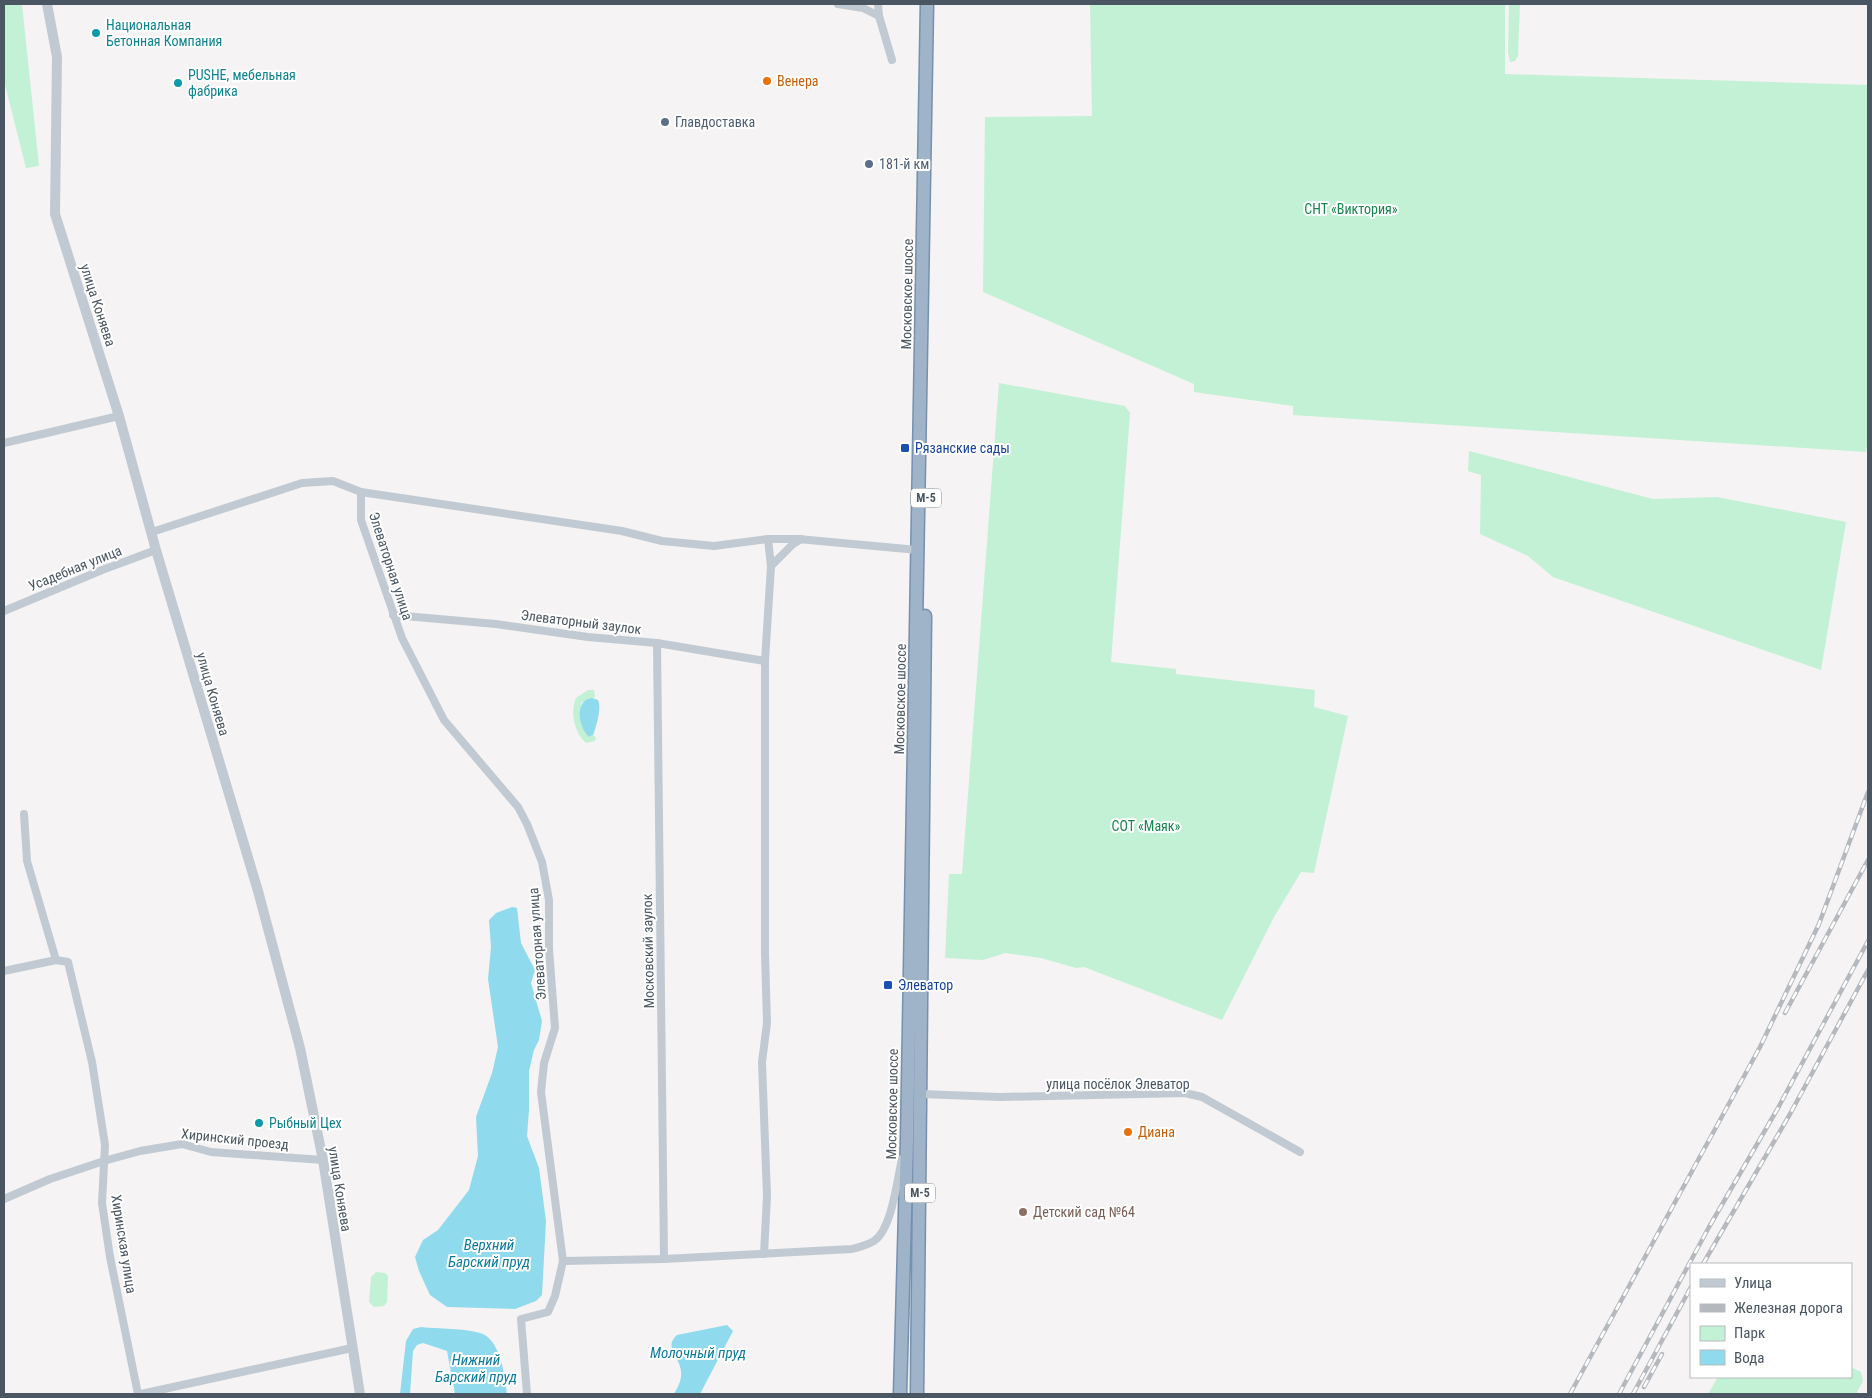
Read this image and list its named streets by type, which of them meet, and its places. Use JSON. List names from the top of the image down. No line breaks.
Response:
{"streets":{"highway":["Московское шоссе","М-5"],"street":["улица Коняева","Элеваторная улица","Усадебная улица","Элеваторный заулок","Московский заулок","улица посёлок Элеватор","Хиринский проезд","Хиринская улица"]},"crossings":[["Московское шоссе","Элеваторная улица"],["Московское шоссе","улица посёлок Элеватор"],["улица Коняева","Элеваторная улица"],["улица Коняева","Усадебная улица"],["улица Коняева","Хиринский проезд"],["Элеваторная улица","Элеваторный заулок"],["Элеваторный заулок","Московский заулок"],["Хиринский проезд","Хиринская улица"]],"water":["Верхний Барский пруд","Молочный пруд","Нижний Барский пруд"],"parks":["СНТ «Виктория»","СОТ «Маяк»"],"places":{"other":["Национальная Бетонная Компания","Венера","PUSHE, мебельная фабрика","Главдоставка","181-й км","Рыбный Цех","Диана","Детский сад №64"],"transit":["Рязанские сады","Элеватор"]},"legend":["Улица","Железная дорога","Парк","Вода"]}
